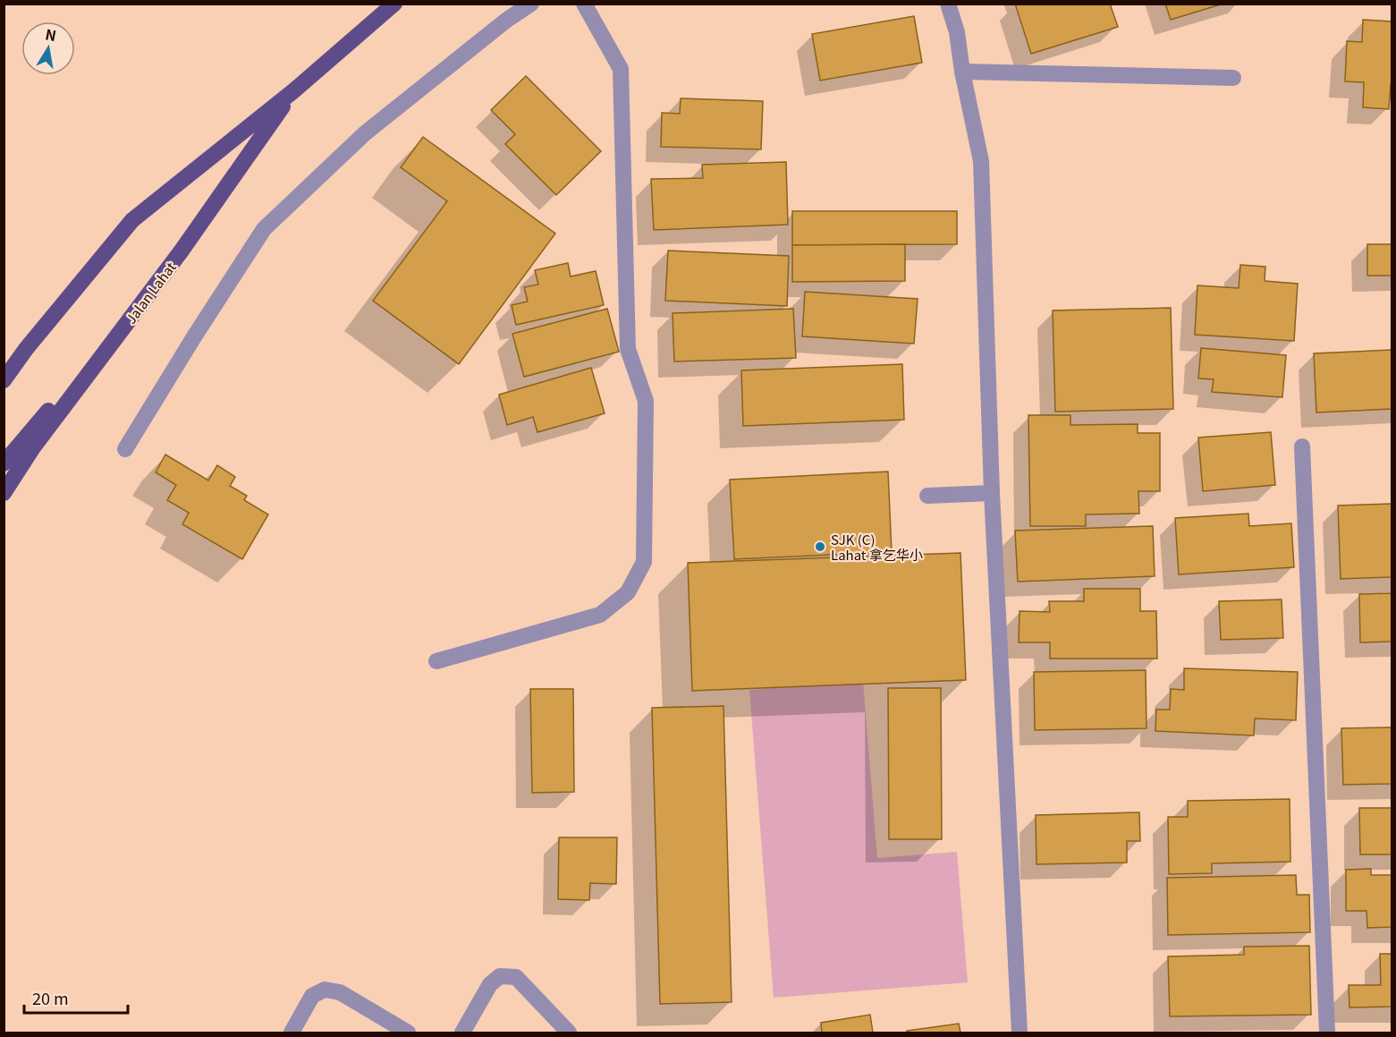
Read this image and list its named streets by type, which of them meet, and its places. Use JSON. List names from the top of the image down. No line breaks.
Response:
{"streets":{"main road":["Jalan Lahat"]},"places":["SJK (C) Lahat 拿乞华小"],"scale_bar":"20 m","north":"top"}
